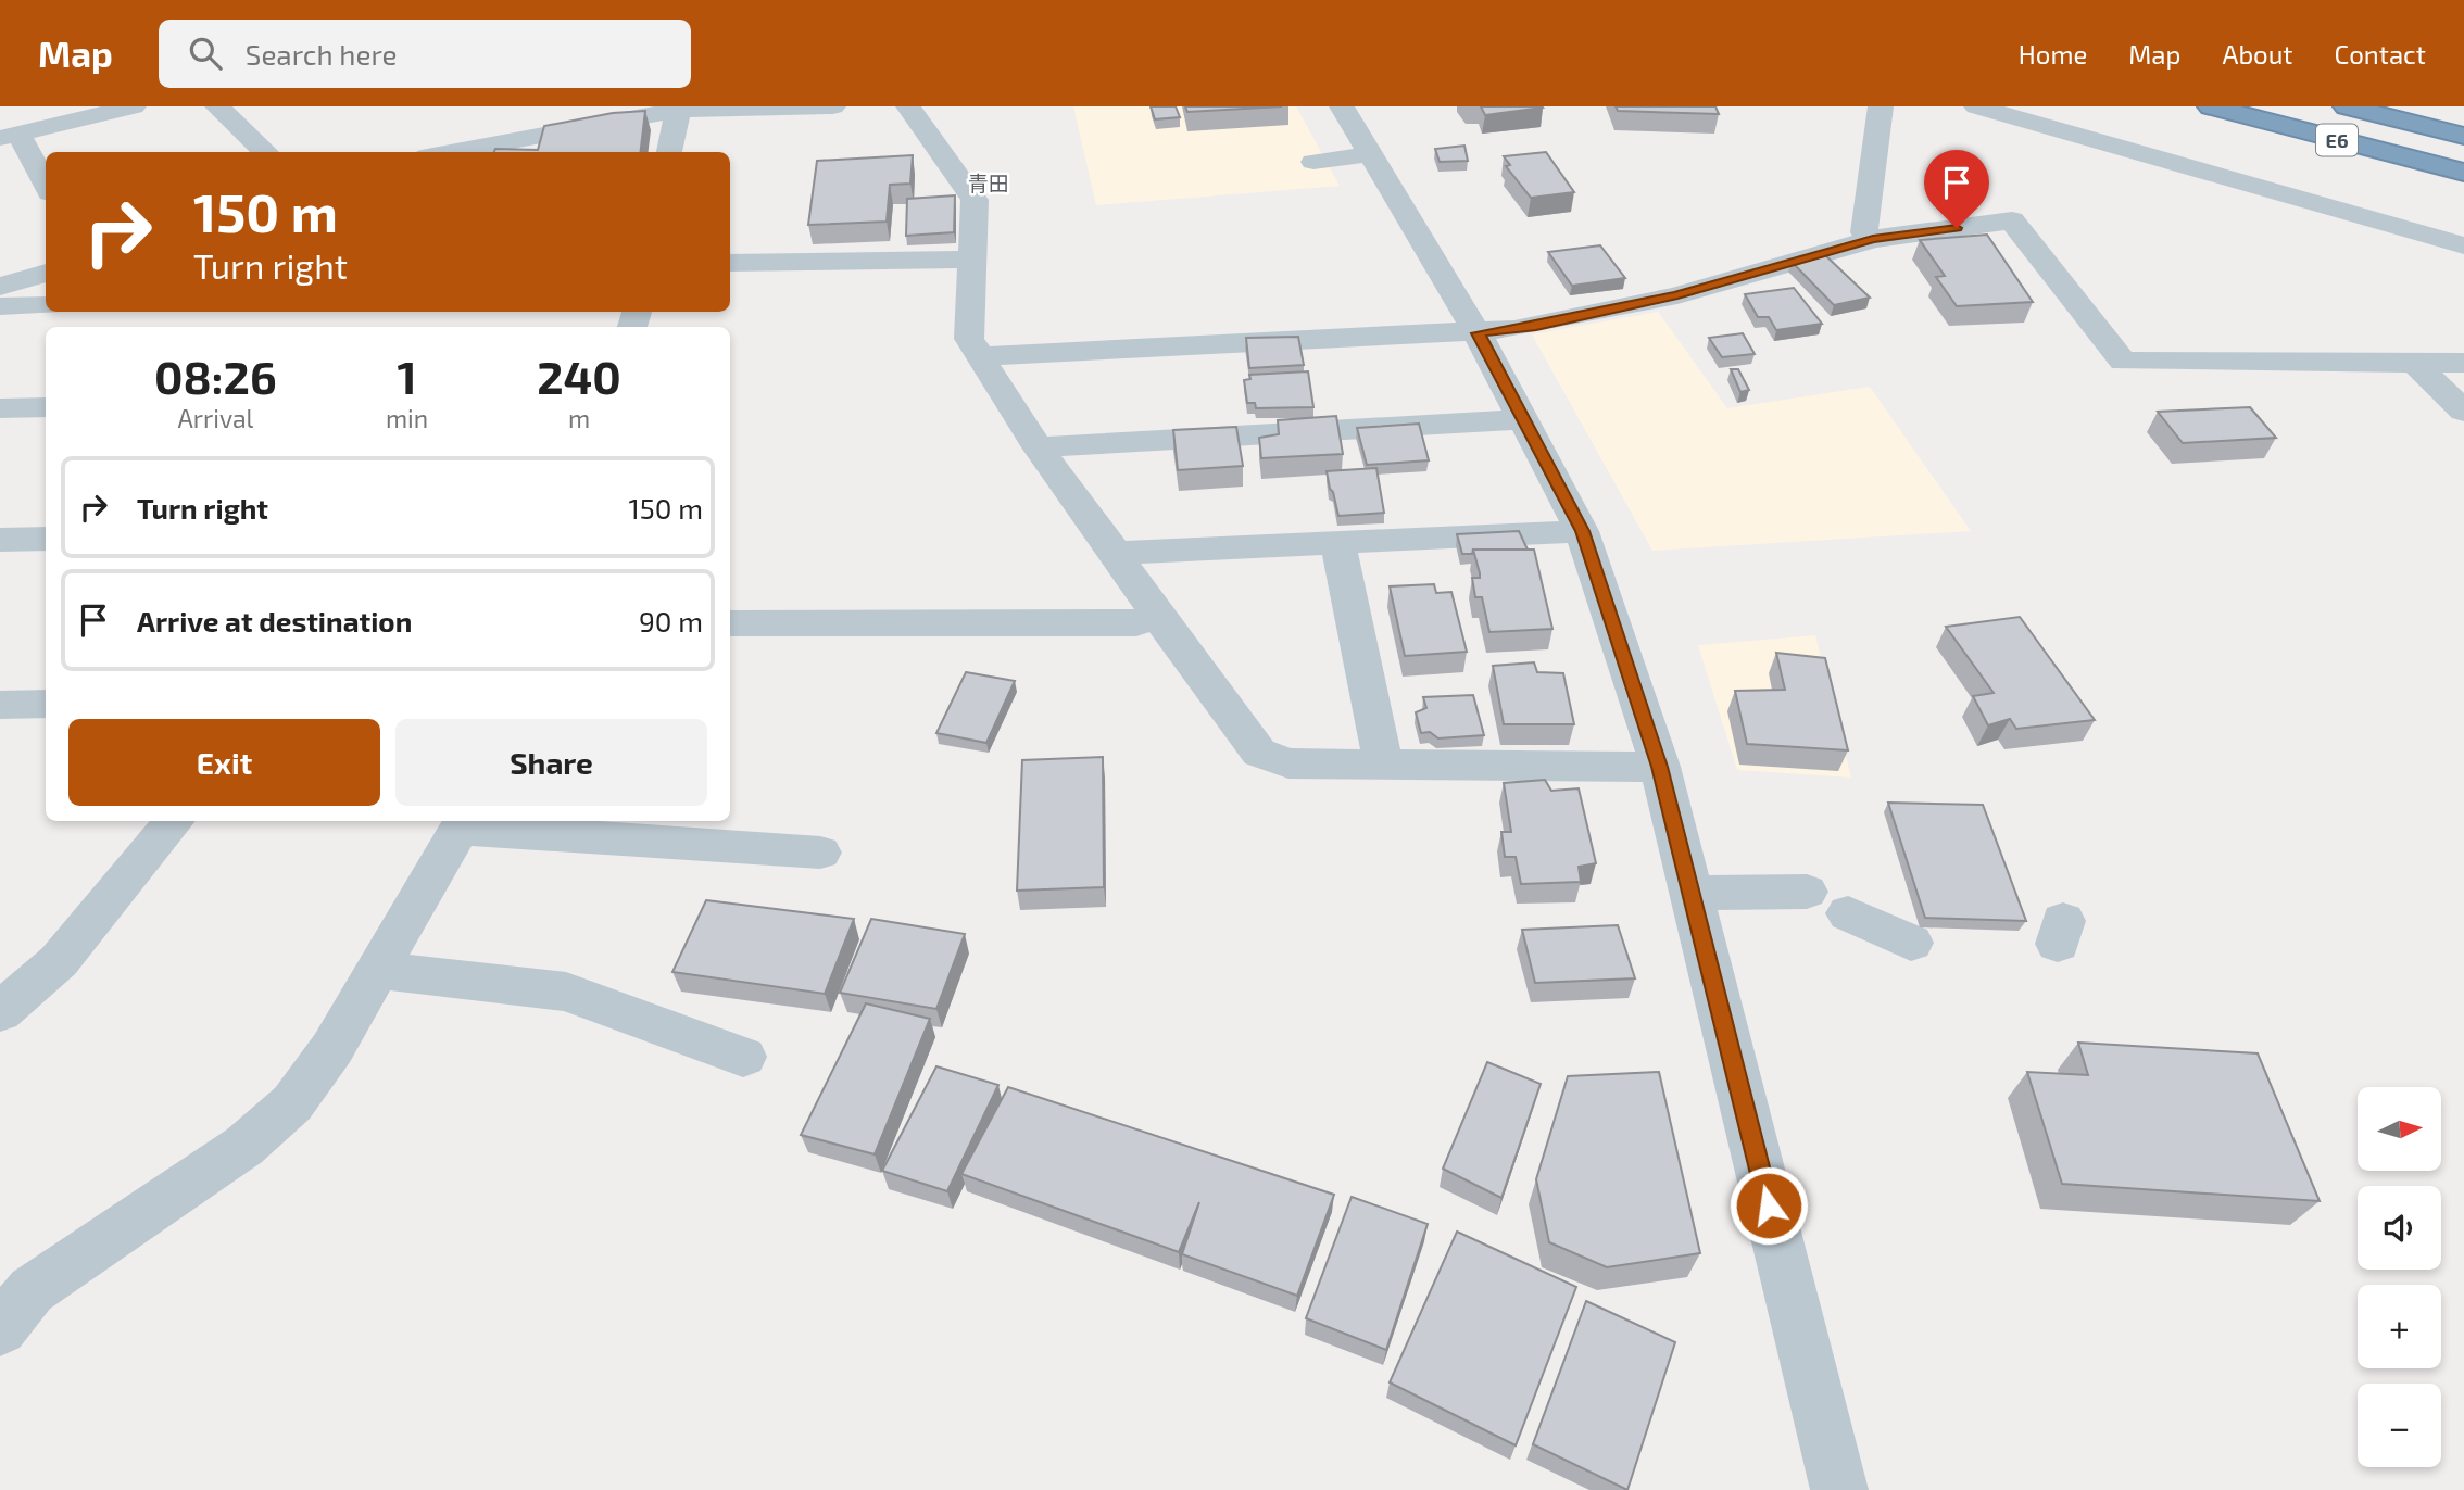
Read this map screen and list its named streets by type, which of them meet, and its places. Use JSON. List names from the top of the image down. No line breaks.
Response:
{"streets":{"highway":["E6"]},"districts":["青田"],"north":"right","page":{"header":"Map","search":"Search here","nav":["Home","Map","About","Contact"],"turn":["150 m","Turn right"],"eta":["08:26","Arrival","1","min","240","m"],"list":[{"name":"Turn right","value":"150 m"},{"name":"Arrive at destination","value":"90 m"}],"buttons":["Exit","Share"],"map_buttons":["+","−"]}}
